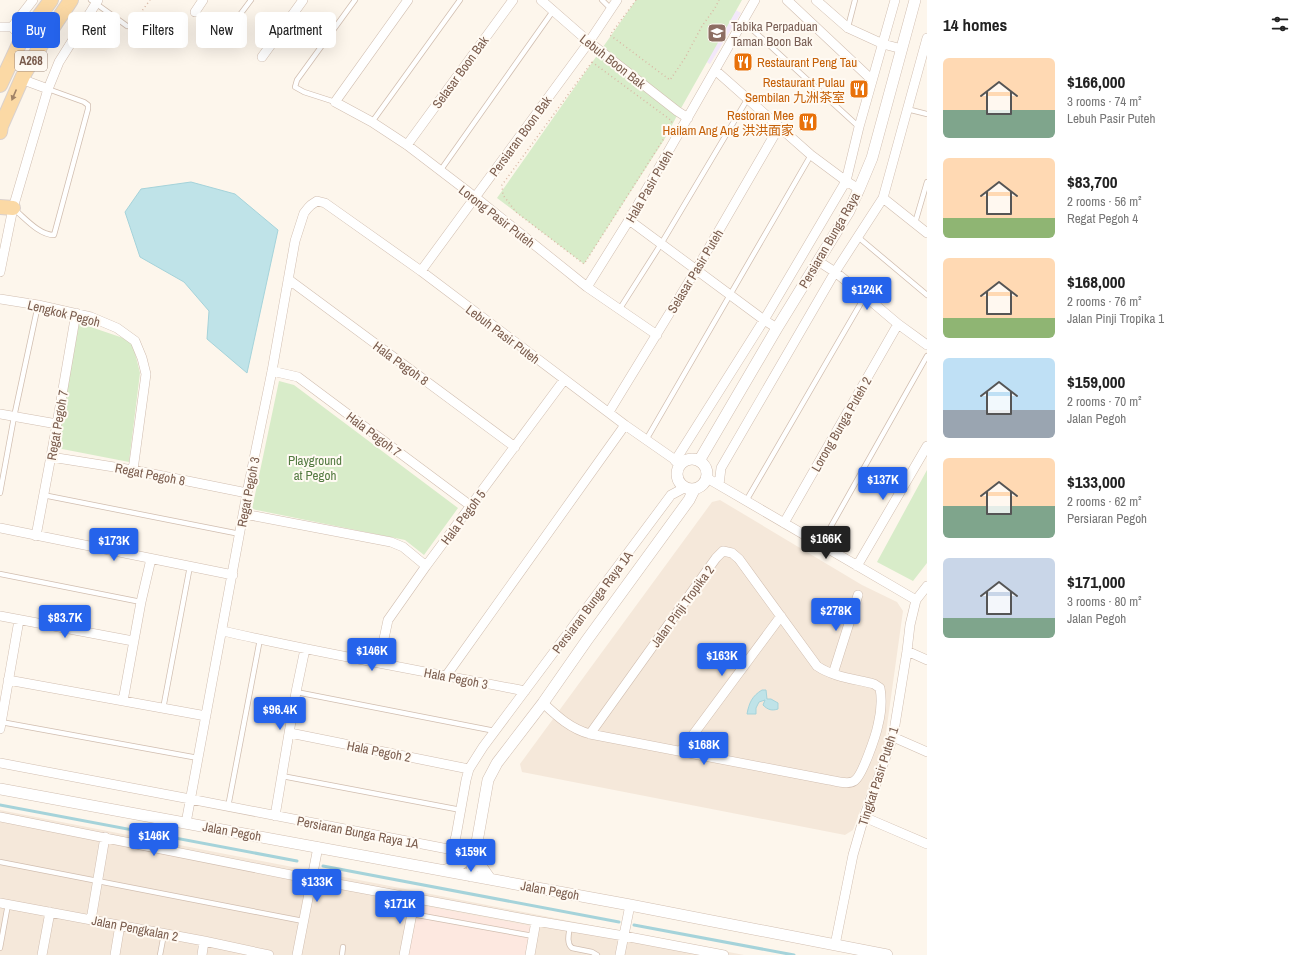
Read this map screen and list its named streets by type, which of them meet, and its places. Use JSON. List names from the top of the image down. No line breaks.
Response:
{"streets":{"main road":["A268"],"street":["Lebuh Boon Bak","Selasar Boon Bak","Persiaran Boon Bak","Hala Pasir Puteh","Lorong Pasir Puteh","Persiaran Bunga Raya","Selasar Pasir Puteh","Lengkok Pegoh","Lebuh Pasir Puteh","Hala Pegoh 8","Lorong Bunga Puteh 2","Regat Pegoh 7","Hala Pegoh 7","Regat Pegoh 8","Regat Pegoh 3","Hala Pegoh 5","Persiaran Bunga Raya 1A","Jalan Pinji Tropika 2","Hala Pegoh 3","Hala Pegoh 2","Tingkat Pasir Puteh 1","Jalan Pegoh","Jalan Pengkalan 2"]},"crossings":[["Lebuh Boon Bak","Persiaran Boon Bak"],["Lebuh Boon Bak","Hala Pasir Puteh"],["Selasar Boon Bak","Lorong Pasir Puteh"],["Persiaran Boon Bak","Lorong Pasir Puteh"],["Persiaran Boon Bak","Lebuh Pasir Puteh"],["Hala Pasir Puteh","Lorong Pasir Puteh"],["Lorong Pasir Puteh","Selasar Pasir Puteh"],["Persiaran Bunga Raya","Lebuh Pasir Puteh"],["Persiaran Bunga Raya","Persiaran Bunga Raya 1A"],["Selasar Pasir Puteh","Lebuh Pasir Puteh"],["Lengkok Pegoh","Regat Pegoh 7"],["Lengkok Pegoh","Regat Pegoh 8"],["Lebuh Pasir Puteh","Regat Pegoh 3"],["Lebuh Pasir Puteh","Hala Pegoh 5"],["Lebuh Pasir Puteh","Persiaran Bunga Raya 1A"],["Hala Pegoh 8","Regat Pegoh 3"],["Hala Pegoh 8","Hala Pegoh 5"],["Regat Pegoh 7","Regat Pegoh 8"],["Hala Pegoh 7","Regat Pegoh 3"],["Hala Pegoh 7","Hala Pegoh 5"],["Regat Pegoh 8","Regat Pegoh 3"],["Regat Pegoh 3","Persiaran Bunga Raya 1A"],["Regat Pegoh 3","Hala Pegoh 3"],["Regat Pegoh 3","Jalan Pegoh"],["Hala Pegoh 5","Hala Pegoh 3"],["Persiaran Bunga Raya 1A","Hala Pegoh 3"],["Persiaran Bunga Raya 1A","Hala Pegoh 2"],["Tingkat Pasir Puteh 1","Jalan Pegoh"]],"parks":["Playground at Pegoh"],"places":{"school or university":["Tabika Perpaduan Taman Boon Bak"],"restaurant":["Restaurant Peng Tau","Restaurant Pulau Sembilan 九洲茶室","Restoran Mee Hailam Ang Ang 洪洪面家"]},"page":{"heading":"14 homes","chip":["Buy","Rent","Filters","New","Apartment"],"list":[{"name":"$166,000","note":"3 rooms · 74 m² · Lebuh Pasir Puteh"},{"name":"$83,700","note":"2 rooms · 56 m² · Regat Pegoh 4"},{"name":"$168,000","note":"2 rooms · 76 m² · Jalan Pinji Tropika 1"},{"name":"$159,000","note":"2 rooms · 70 m² · Jalan Pegoh"},{"name":"$133,000","note":"2 rooms · 62 m² · Persiaran Pegoh"},{"name":"$171,000","note":"3 rooms · 80 m² · Jalan Pegoh"}],"price":["$124K","$137K","$166K","$173K","$278K","$83.7K","$146K","$163K","$96.4K","$168K","$146K","$159K","$133K","$171K"]}}
